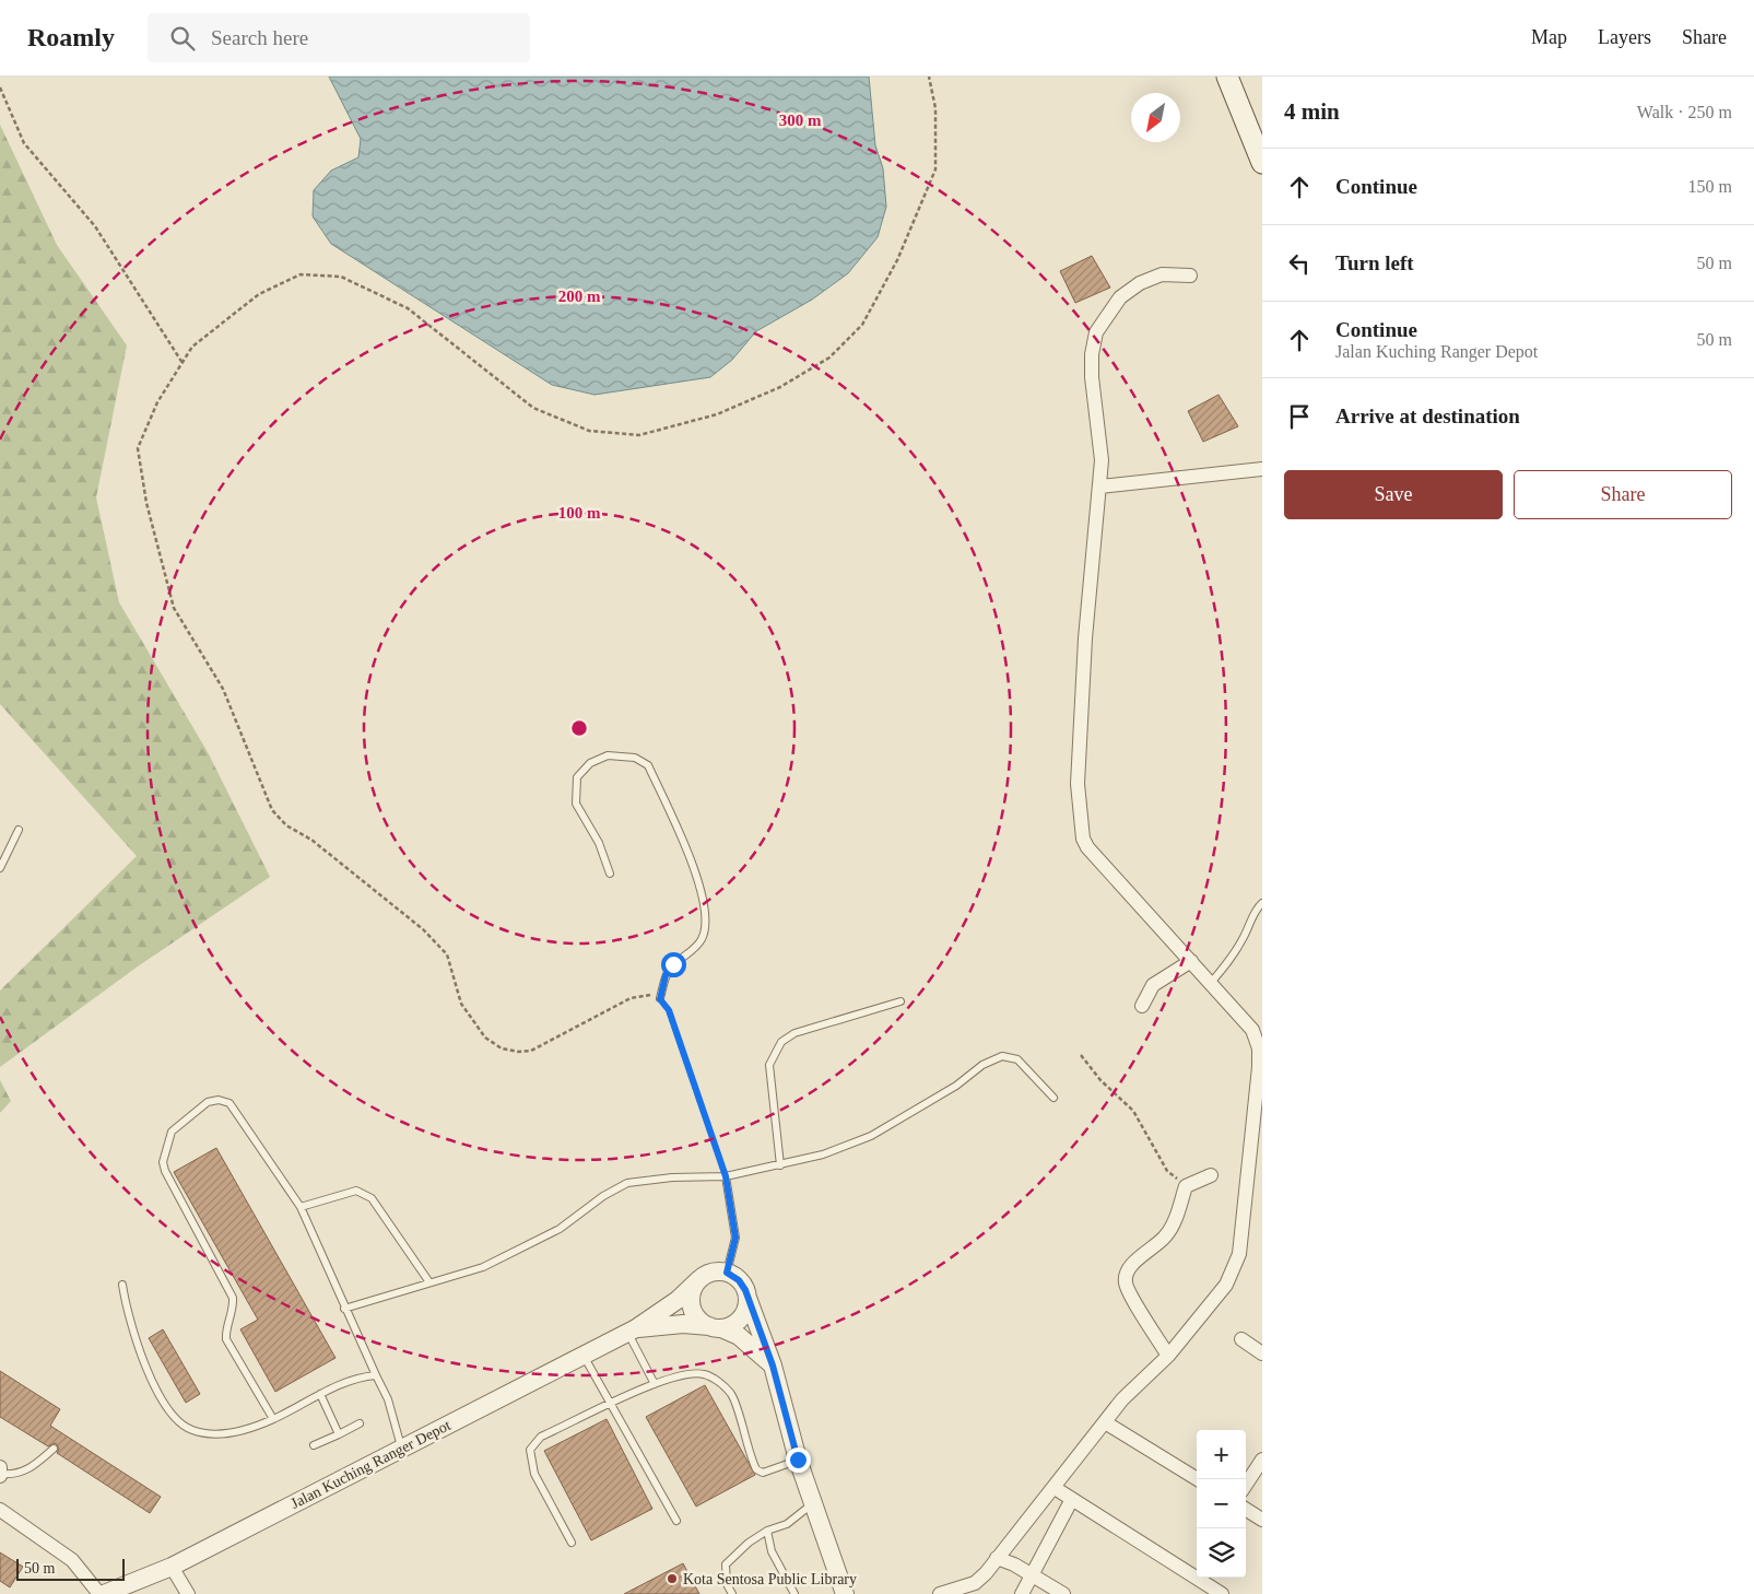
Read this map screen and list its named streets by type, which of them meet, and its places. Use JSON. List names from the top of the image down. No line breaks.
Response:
{"streets":{"street":["Jalan Kuching Ranger Depot"]},"places":["Kota Sentosa Public Library"],"scale_bar":"50 m","north":"bottom left","page":{"header":"Roamly","search":"Search here","nav":["Map","Layers","Share"],"heading":["4 min","Walk · 250 m"],"list":[["Continue","150 m"],["Turn left","50 m"],["Continue","Jalan Kuching Ranger Depot","50 m"],"Arrive at destination"],"buttons":["Save","Share"],"map_buttons":["+","−"],"scale":"50 m"},"rings":["300 m","200 m","100 m"]}
